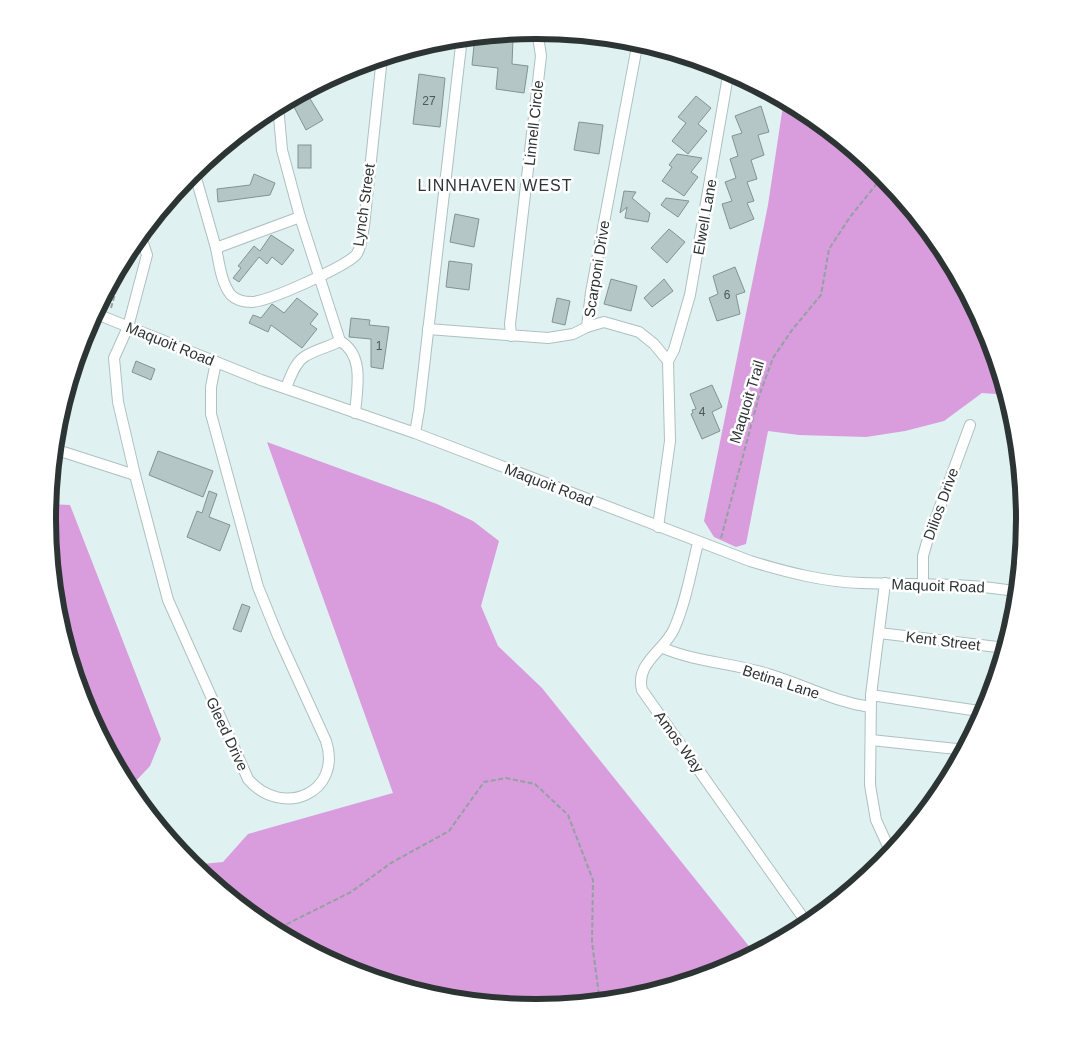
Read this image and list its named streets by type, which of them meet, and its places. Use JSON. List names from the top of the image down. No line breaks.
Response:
{"streets":{"street":["Linnell Circle","Lynch Street","Elwell Lane","Scarponi Drive","Maquoit Road","Dilios Drive","Kent Street","Betina Lane","Gleed Drive","Amos Way"],"path":["Maquoit Trail"]},"crossings":[["Elwell Lane","Scarponi Drive"],["Maquoit Road","Maquoit Trail"],["Maquoit Road","Dilios Drive"],["Maquoit Road","Gleed Drive"],["Maquoit Road","Amos Way"],["Betina Lane","Amos Way"]],"districts":["LINNHAVEN WEST"],"house_numbers":["27","6","1","4"]}
